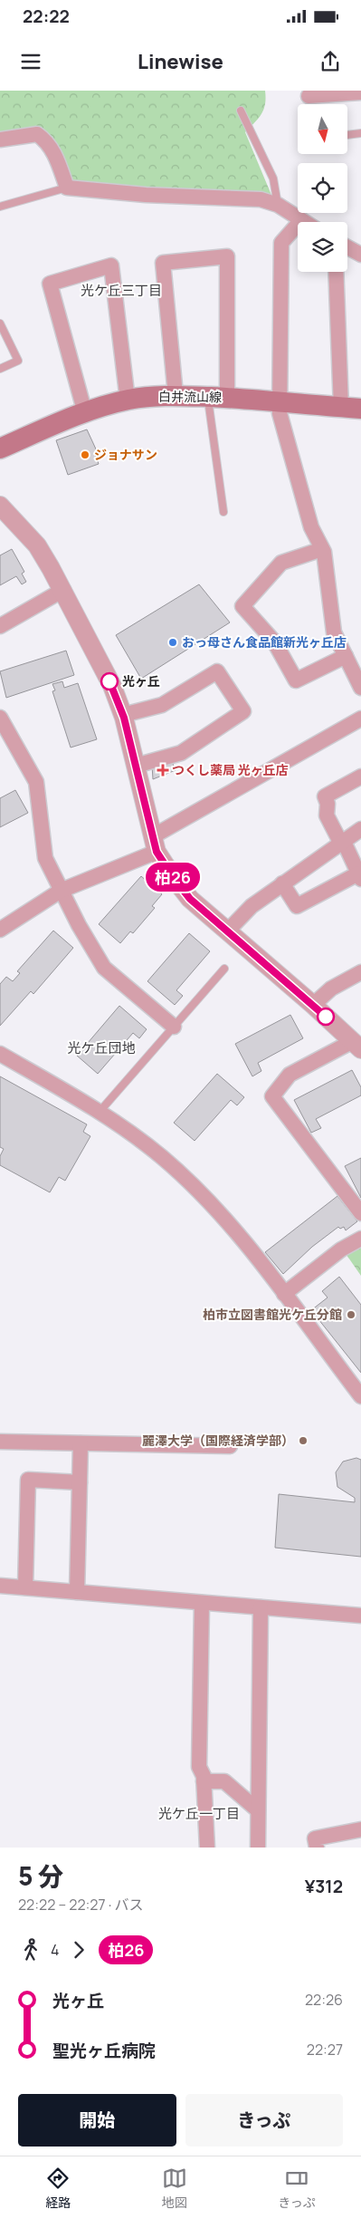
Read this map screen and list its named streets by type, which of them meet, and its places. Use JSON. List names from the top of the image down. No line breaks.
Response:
{"streets":{"main road":["白井流山線"]},"districts":["光ケ丘三丁目","光ケ丘団地","光ケ丘一丁目"],"places":{"other":["ジョナサン","おっ母さん食品館新光ヶ丘店","光ヶ丘","柏市立図書館光ケ丘分館","麗澤大学（国際経済学部）"],"health":["つくし薬局 光ヶ丘店"]},"lines":["bus line 柏26"],"north":"bottom","page":{"status":"22:22","header":"Linewise","on_map":"柏26","heading":["5 分","22:22 – 22:27 · バス","¥312"],"legs":["4","柏26"],"list":[{"name":"光ヶ丘","value":"22:26"},{"name":"聖光ヶ丘病院","value":"22:27"}],"buttons":["開始","きっぷ"],"tabs":["経路","地図","きっぷ"]}}
